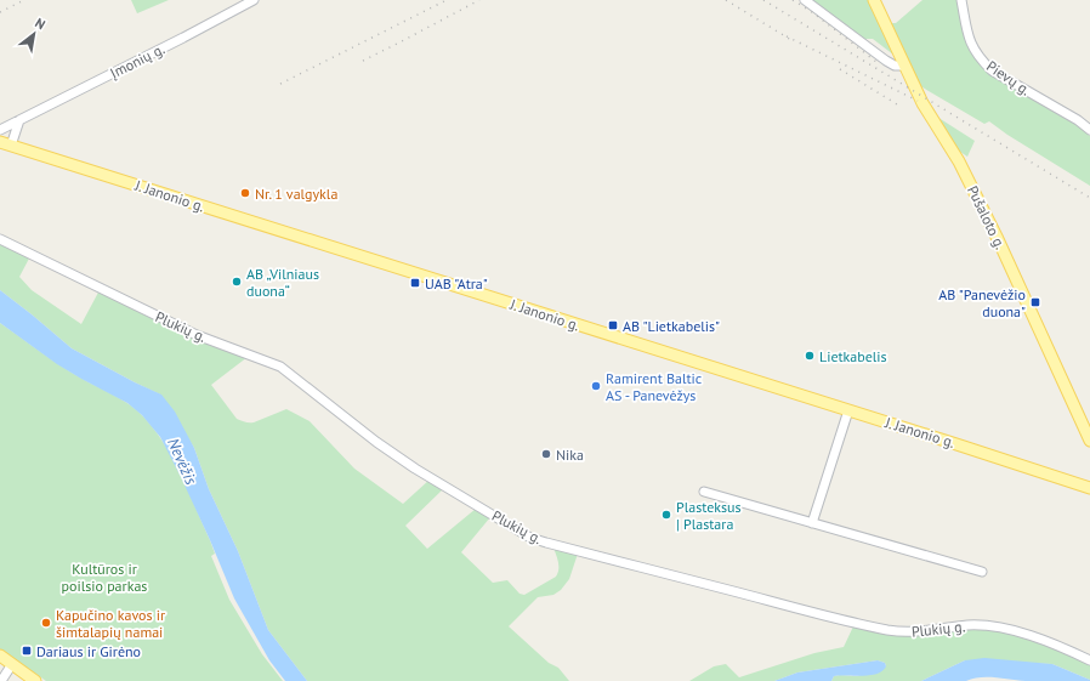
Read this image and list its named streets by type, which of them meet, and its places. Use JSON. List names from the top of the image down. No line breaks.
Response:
{"streets":{"main road":["J. Janonio g.","Pušaloto g."],"street":["Įmonių g.","Pievų g.","Plukių g."]},"water":["Nevėžis"],"parks":["Kultūros ir poilsio parkas"],"places":{"other":["Nr. 1 valgykla","AB „Vilniaus duona“","Lietkabelis","Ramirent Baltic AS - Panevėžys","Nika","Plasteksus | Plastara","Kapučino kavos ir šimtalapių namai"],"transit":["UAB \"Atra\"","AB \"Panevėžio duona\"","AB \"Lietkabelis\"","Dariaus ir Girėno"]},"north":"top right"}
